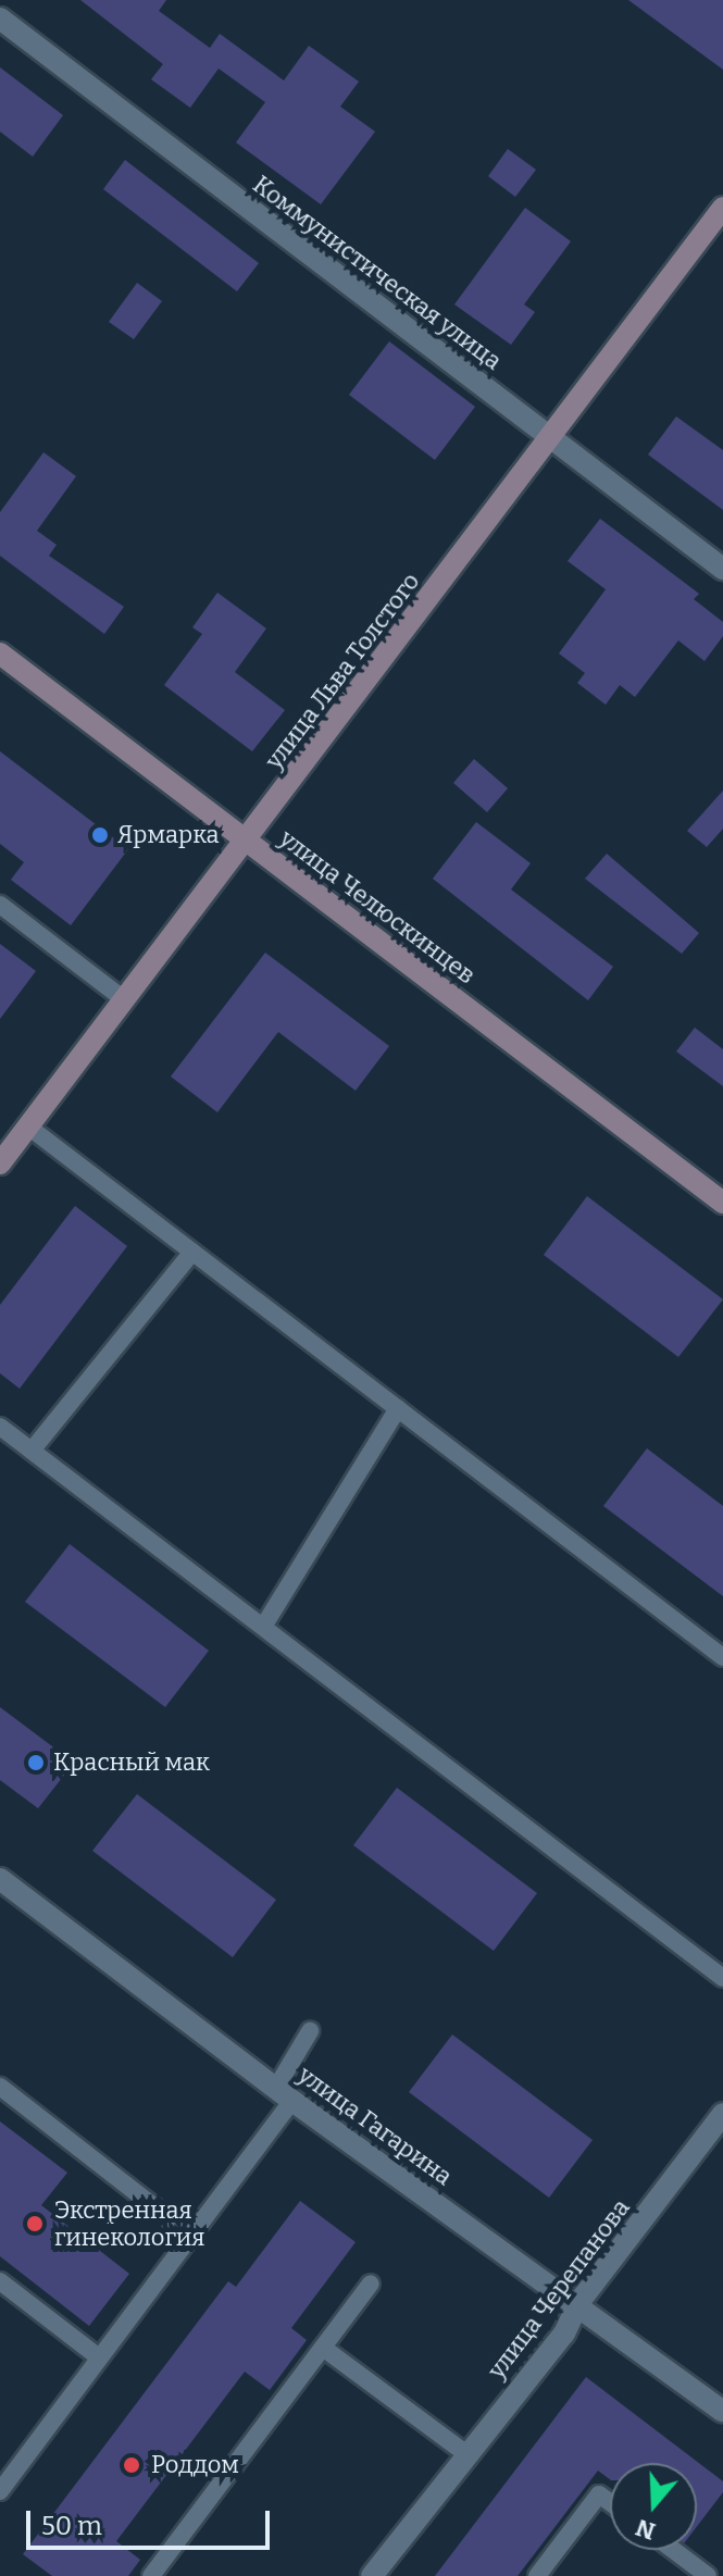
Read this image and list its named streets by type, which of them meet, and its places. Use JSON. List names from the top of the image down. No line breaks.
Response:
{"streets":{"street":["Коммунистическая улица","улица Льва Толстого","улица Челюскинцев","улица Гагарина","улица Черепанова"]},"crossings":[["Коммунистическая улица","улица Льва Толстого"],["улица Льва Толстого","улица Челюскинцев"],["улица Гагарина","улица Черепанова"]],"places":["Ярмарка","Красный мак","Экстренная гинекология","Роддом"],"scale_bar":"50 m","north":"bottom"}
